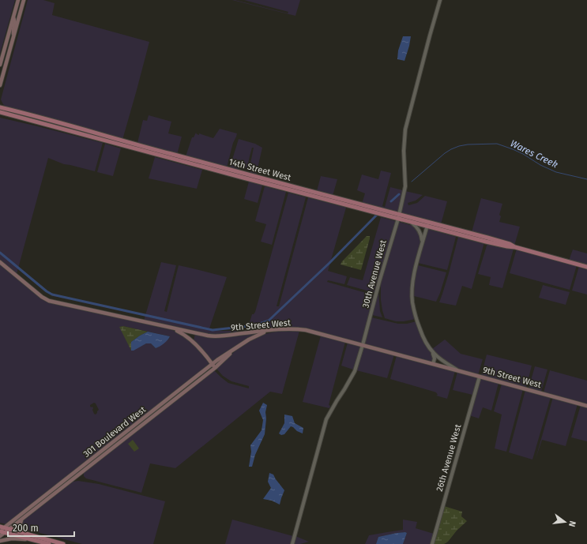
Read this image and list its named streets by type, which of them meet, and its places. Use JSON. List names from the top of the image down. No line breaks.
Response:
{"streets":{"main road":["14th Street West","9th Street West","301 Boulevard West"],"street":["30th Avenue West","26th Avenue West"]},"crossings":[["14th Street West","30th Avenue West"],["30th Avenue West","9th Street West"],["9th Street West","301 Boulevard West"],["9th Street West","26th Avenue West"]],"water":["Wares Creek"],"scale_bar":"200 m","north":"right"}
